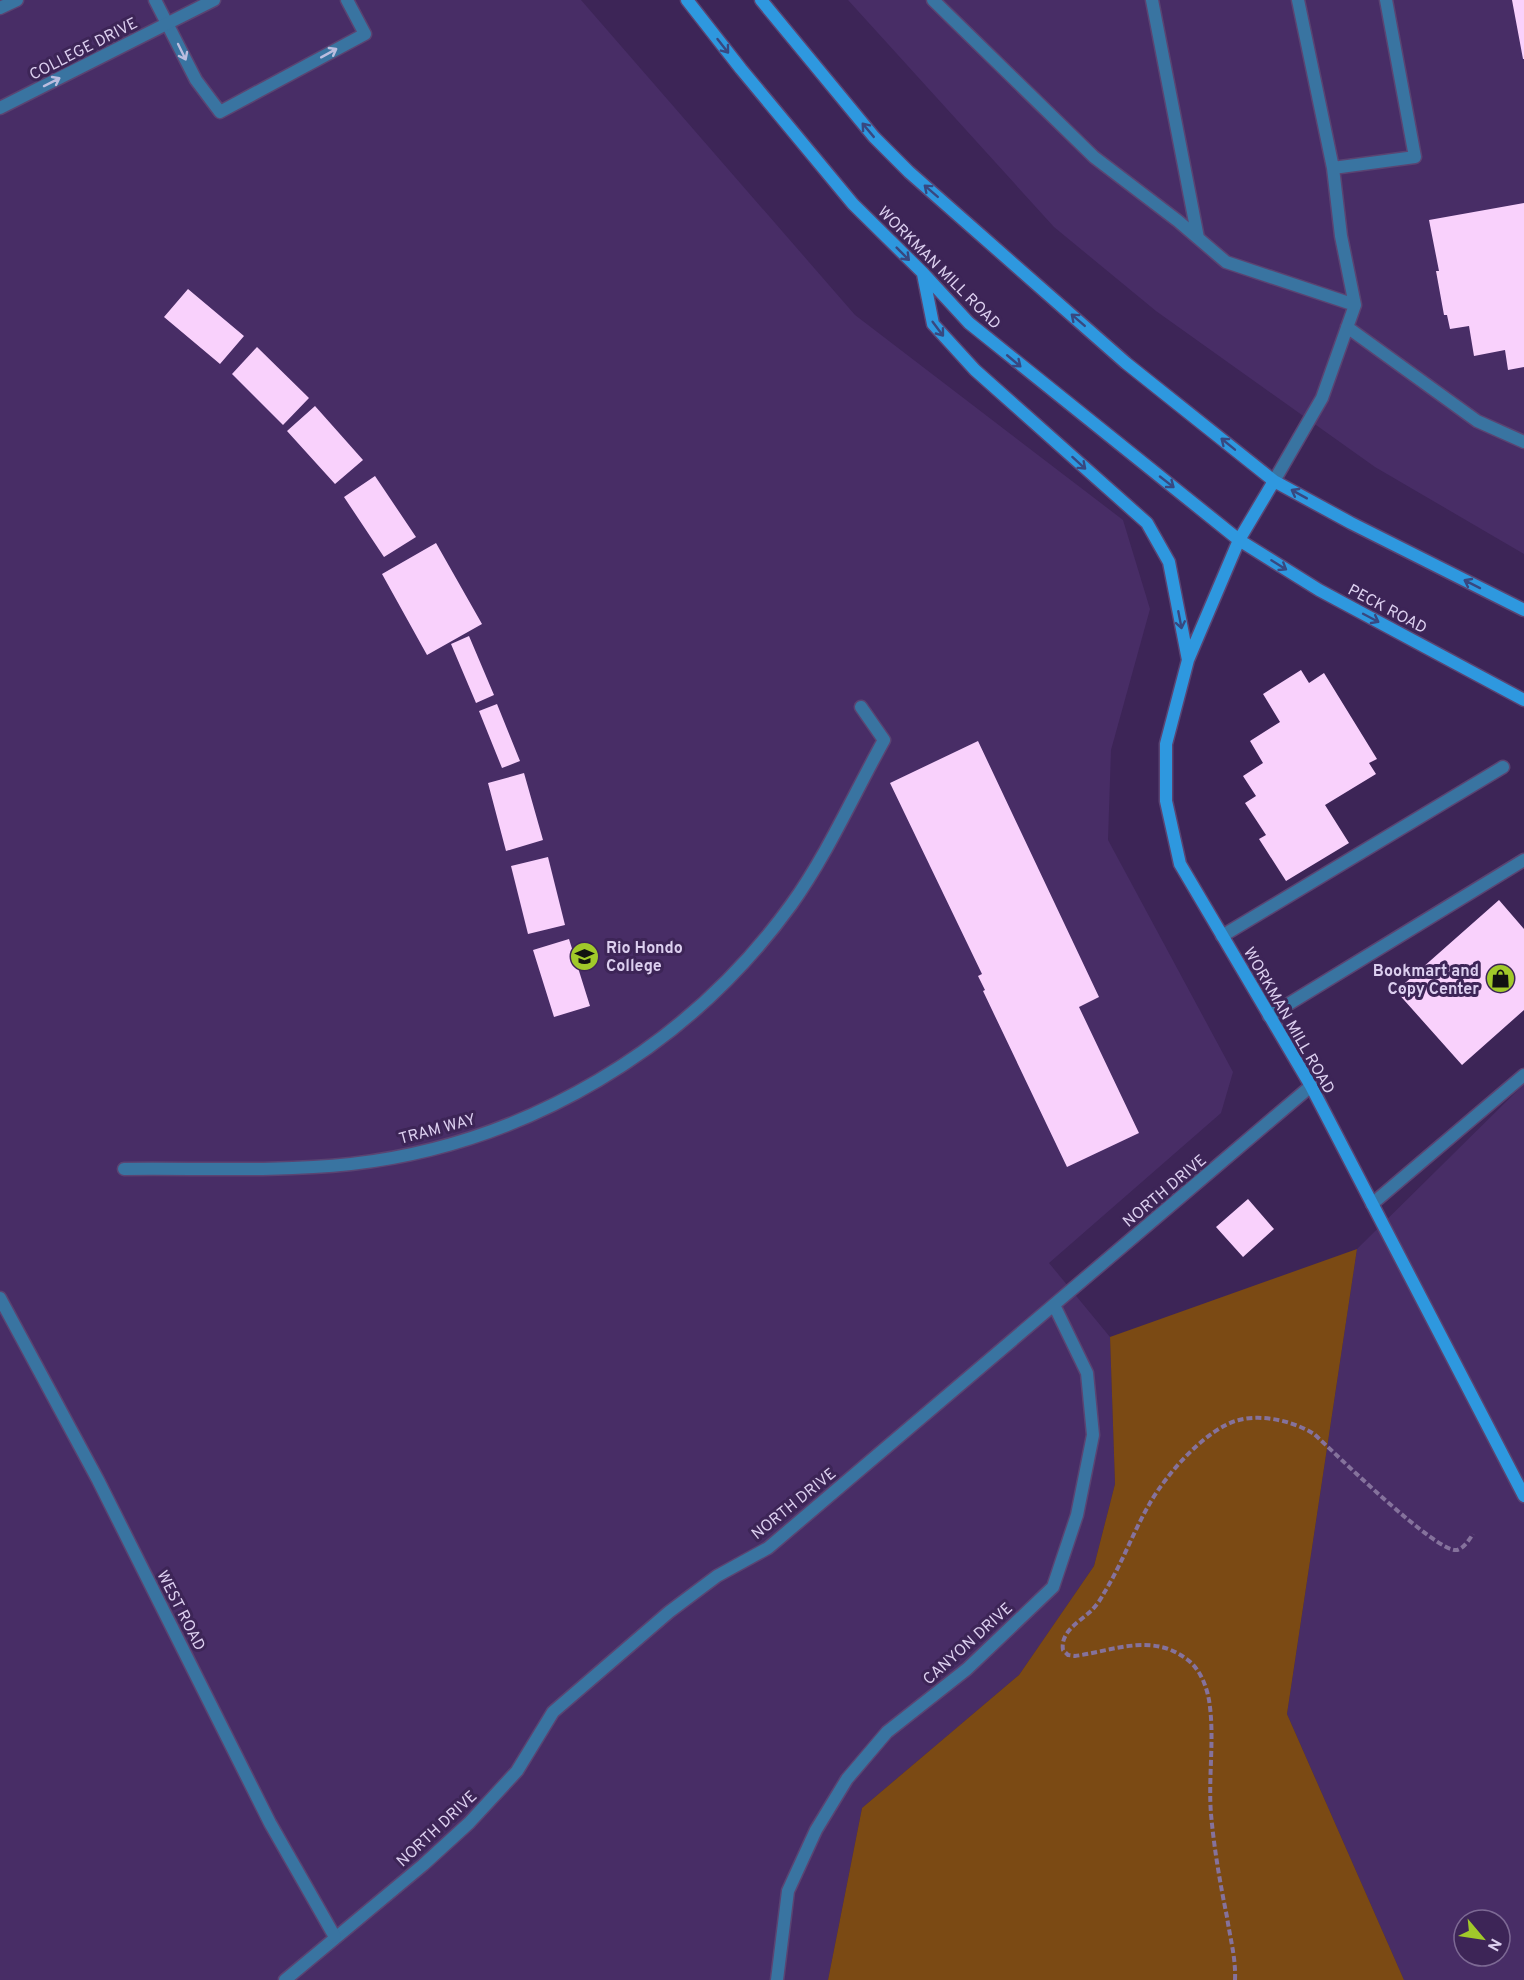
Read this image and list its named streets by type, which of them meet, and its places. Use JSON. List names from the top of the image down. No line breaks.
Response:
{"streets":{"main road":["WORKMAN MILL ROAD","PECK ROAD"],"street":["COLLEGE DRIVE","TRAM WAY","NORTH DRIVE","WEST ROAD","CANYON DRIVE"]},"crossings":[["WORKMAN MILL ROAD","PECK ROAD"],["WORKMAN MILL ROAD","NORTH DRIVE"],["NORTH DRIVE","WEST ROAD"],["NORTH DRIVE","CANYON DRIVE"]],"one_way":["COLLEGE DRIVE"],"places":{"school or university":["Rio Hondo College"],"shop":["Bookmart and Copy Center"]},"north":"bottom right"}
